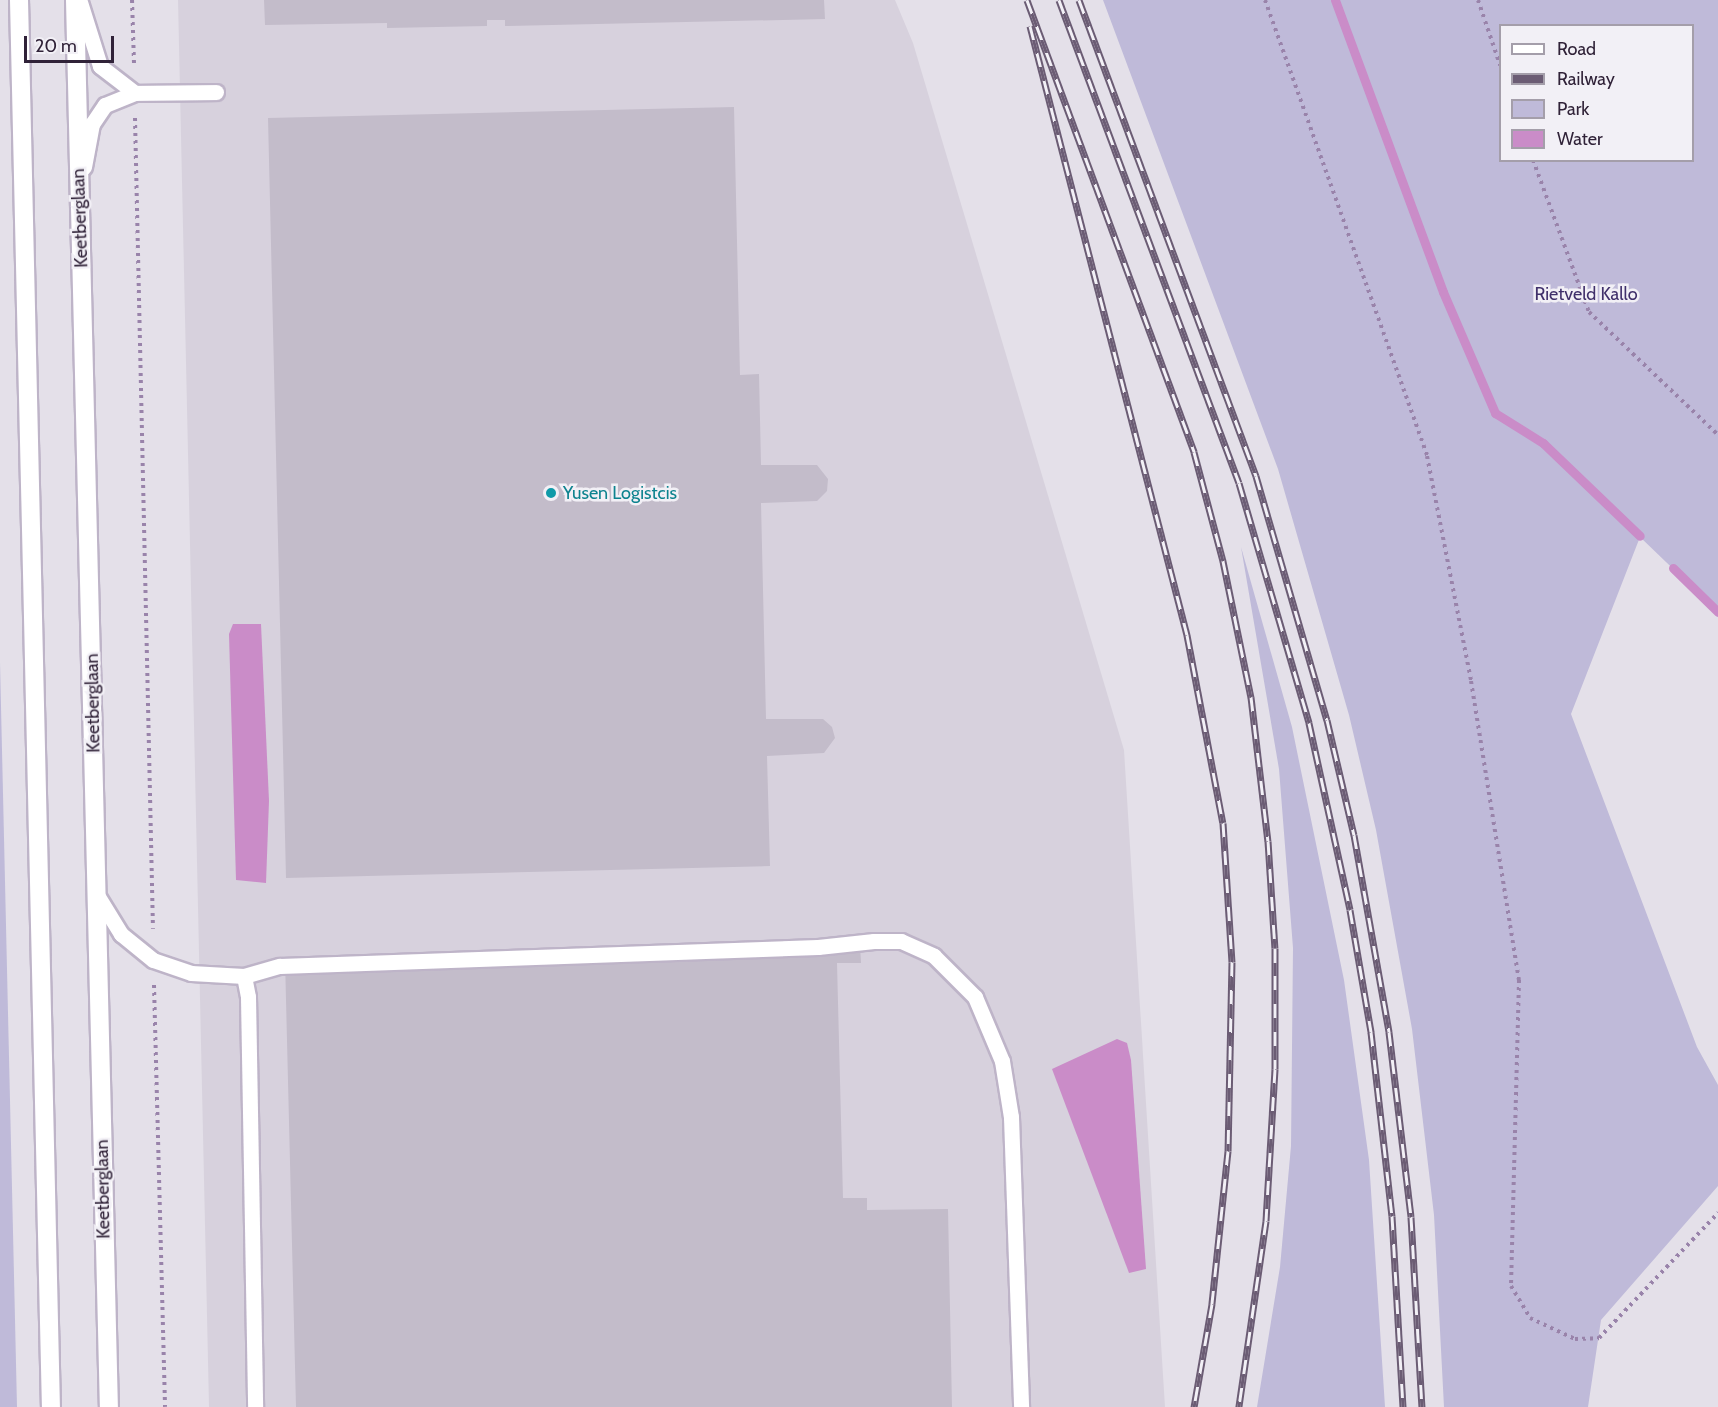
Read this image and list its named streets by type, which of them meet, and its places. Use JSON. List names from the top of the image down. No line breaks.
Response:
{"streets":{"main road":["Keetberglaan"]},"parks":["Rietveld Kallo"],"places":["Yusen Logistcis"],"legend":["Road","Railway","Park","Water"],"scale_bar":"20 m"}
